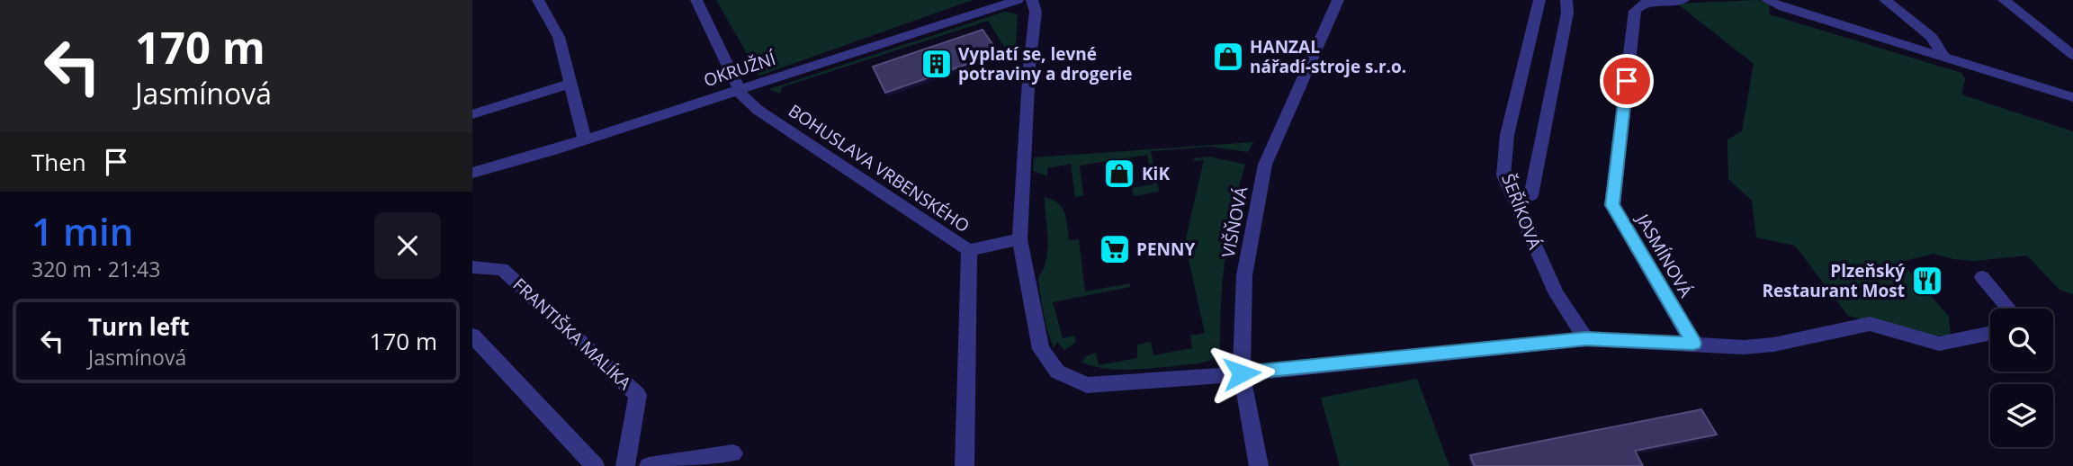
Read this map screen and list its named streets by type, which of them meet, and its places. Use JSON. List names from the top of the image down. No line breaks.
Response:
{"streets":{"street":["OKRUŽNÍ","BOHUSLAVA VRBENSKÉHO","ŠEŘÍKOVÁ","VIŠŇOVÁ","JASMÍNOVÁ","FRANTIŠKA MALÍKA"]},"crossings":[["OKRUŽNÍ","BOHUSLAVA VRBENSKÉHO"]],"places":{"shop":["HANZAL nářadí-stroje s.r.o.","KiK"],"building":["Vyplatí se, levné potraviny a drogerie"],"supermarket":["PENNY"],"restaurant":["Plzeňský Restaurant Most"]},"page":{"turn":["170 m","Jasmínová"],"then":"Then","heading":["1 min","320 m · 21:43"],"list":[{"name":"Turn left","note":"Jasmínová","value":"170 m"}]}}
